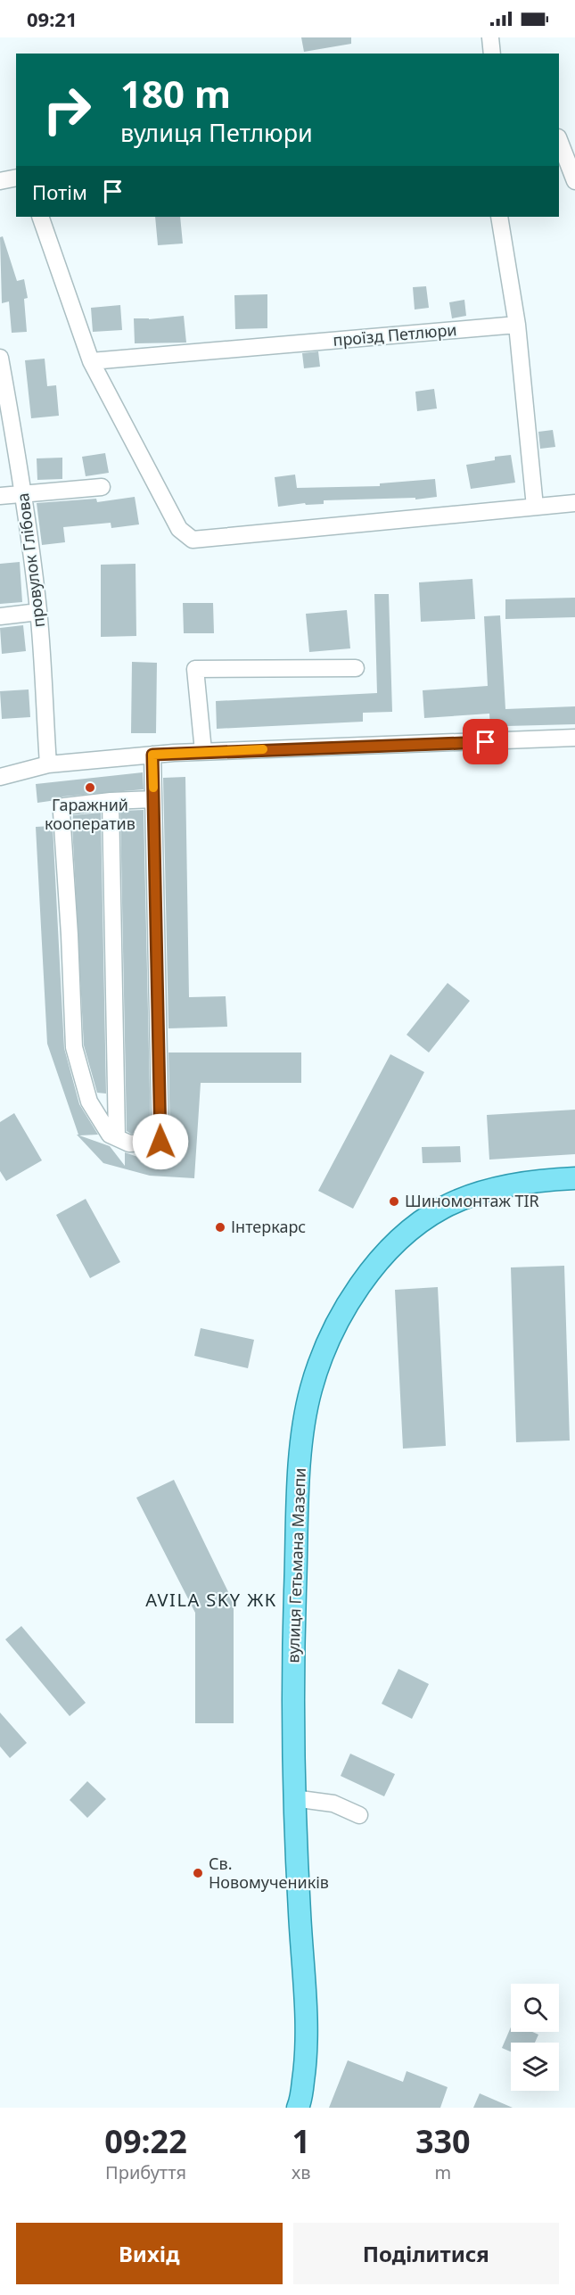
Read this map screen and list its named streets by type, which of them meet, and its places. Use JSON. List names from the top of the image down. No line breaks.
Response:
{"streets":{"main road":["вулиця Гетьмана Мазепи"],"street":["проїзд Петлюри","провулок Глібова"]},"districts":["AVILA SKY ЖК"],"places":["Гаражний кооператив","Шиномонтаж TIR","Інтеркарс","Св. Новомучеників"],"page":{"status":"09:21","turn":["180 m","вулиця Петлюри"],"then":"Потім","eta":["09:22","Прибуття","1","хв","330","m"],"buttons":["Вихід","Поділитися"]}}
